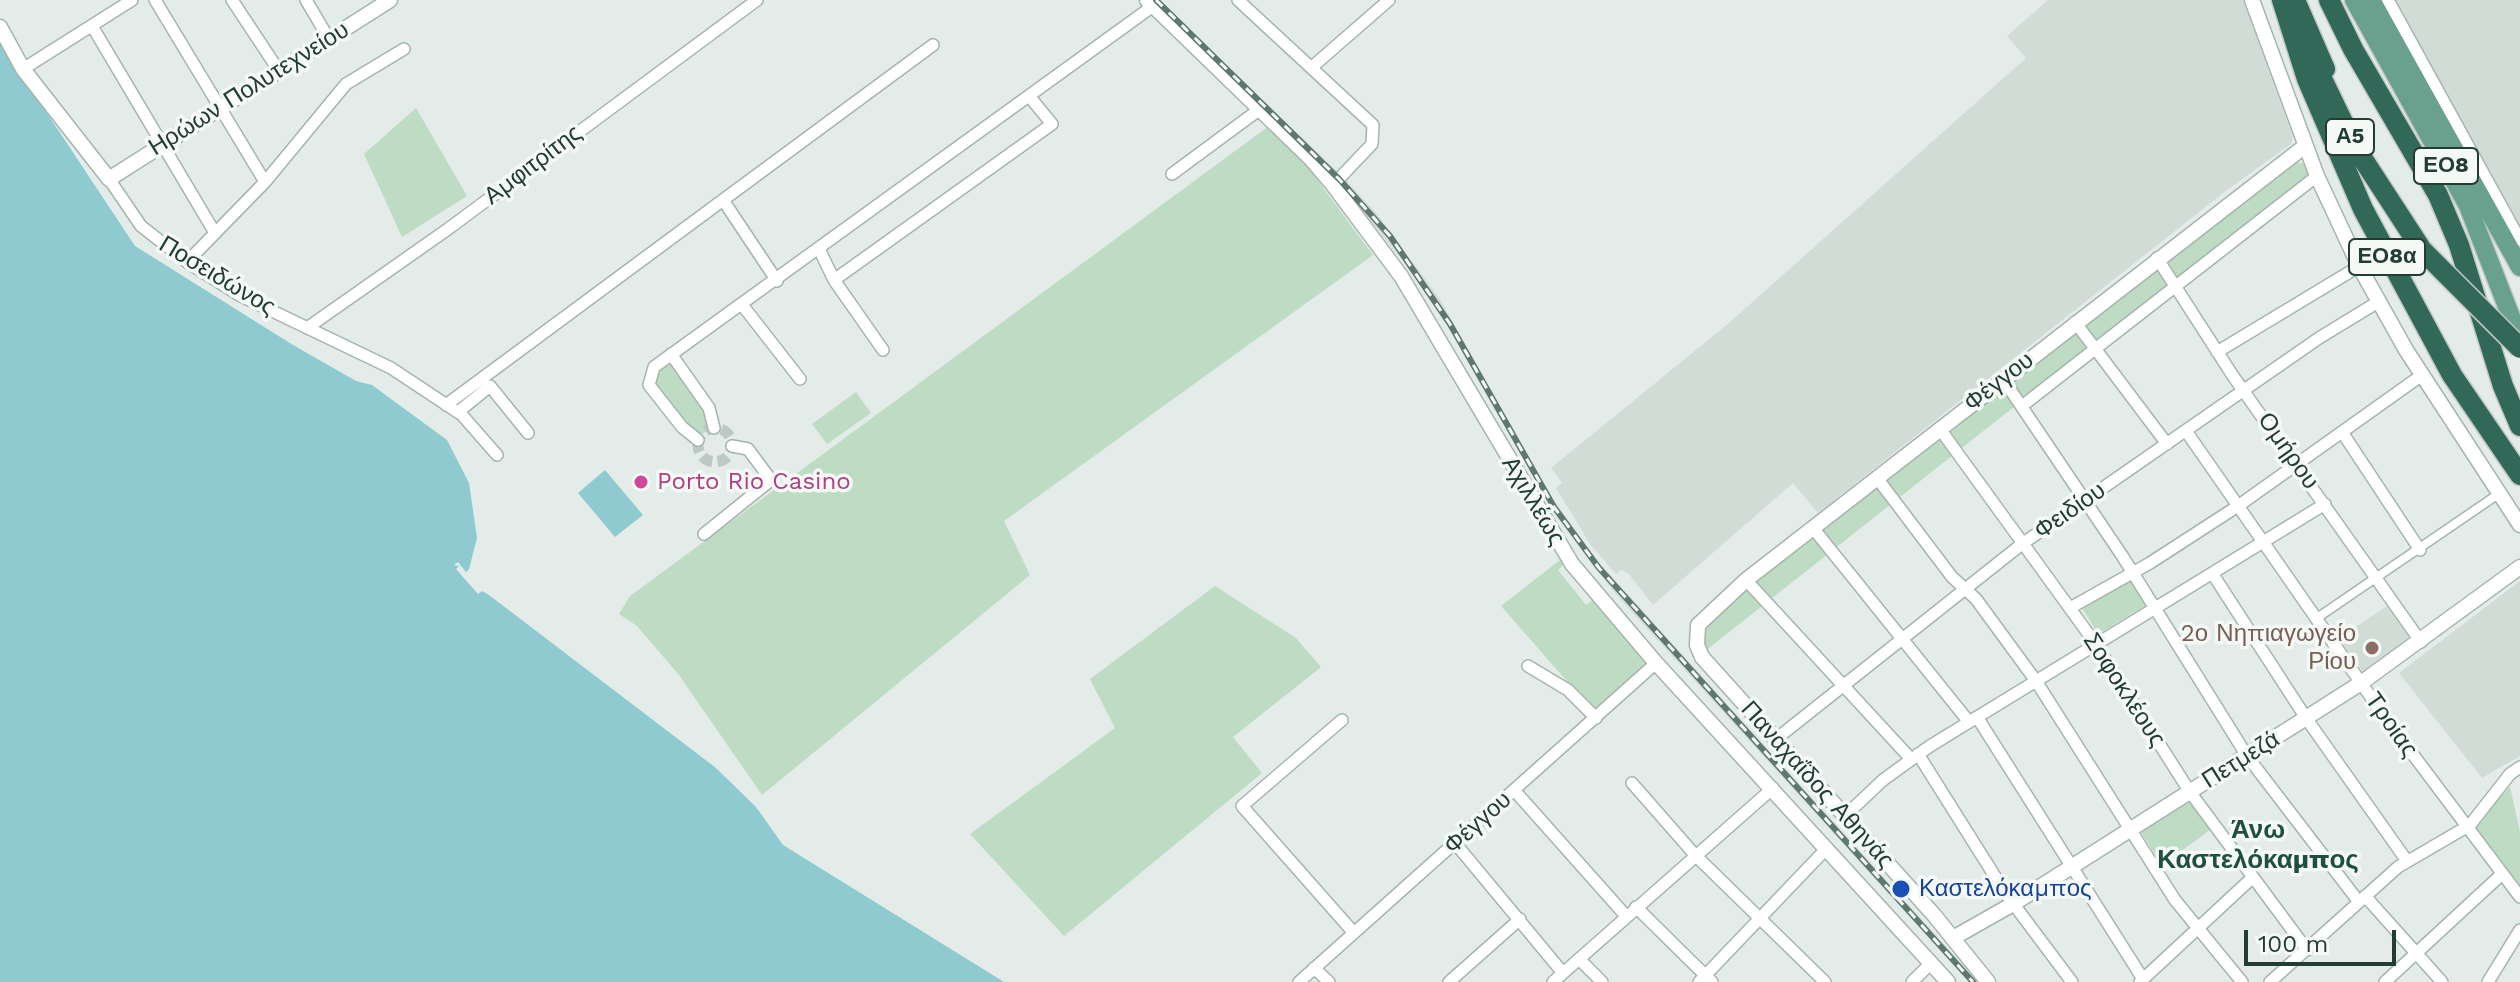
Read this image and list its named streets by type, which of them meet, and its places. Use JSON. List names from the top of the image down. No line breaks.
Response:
{"streets":{"highway":["Α5","ΕΟ8α"],"main road":["ΕΟ8"],"street":["Ηρώων Πολυτεχνείου","Αμφιτρίτης","Ποσειδώνος","Φέγγου","Ομήρου","Αχιλλέως","Φειδίου","Σοφοκλέους","Τροίας","Πετμεζά","Παναχαΐδος Αθηνάς"]},"crossings":[["Ηρώων Πολυτεχνείου","Ποσειδώνος"],["Α5","ΕΟ8"],["Α5","ΕΟ8α"],["Αμφιτρίτης","Ποσειδώνος"],["Φέγγου","Ομήρου"],["Φέγγου","Αχιλλέως"],["Φέγγου","Σοφοκλέους"],["Φέγγου","Παναχαΐδος Αθηνάς"],["Ομήρου","Φειδίου"],["Ομήρου","Πετμεζά"],["Φειδίου","Σοφοκλέους"],["Φειδίου","Τροίας"],["Φειδίου","Παναχαΐδος Αθηνάς"],["Σοφοκλέους","Πετμεζά"],["Τροίας","Πετμεζά"],["Πετμεζά","Παναχαΐδος Αθηνάς"]],"districts":["Άνω Καστελόκαμπος"],"places":["Porto Rio Casino","2ο Νηπιαγωγείο Ρίου","Καστελόκαμπος"],"scale_bar":"100 m"}
